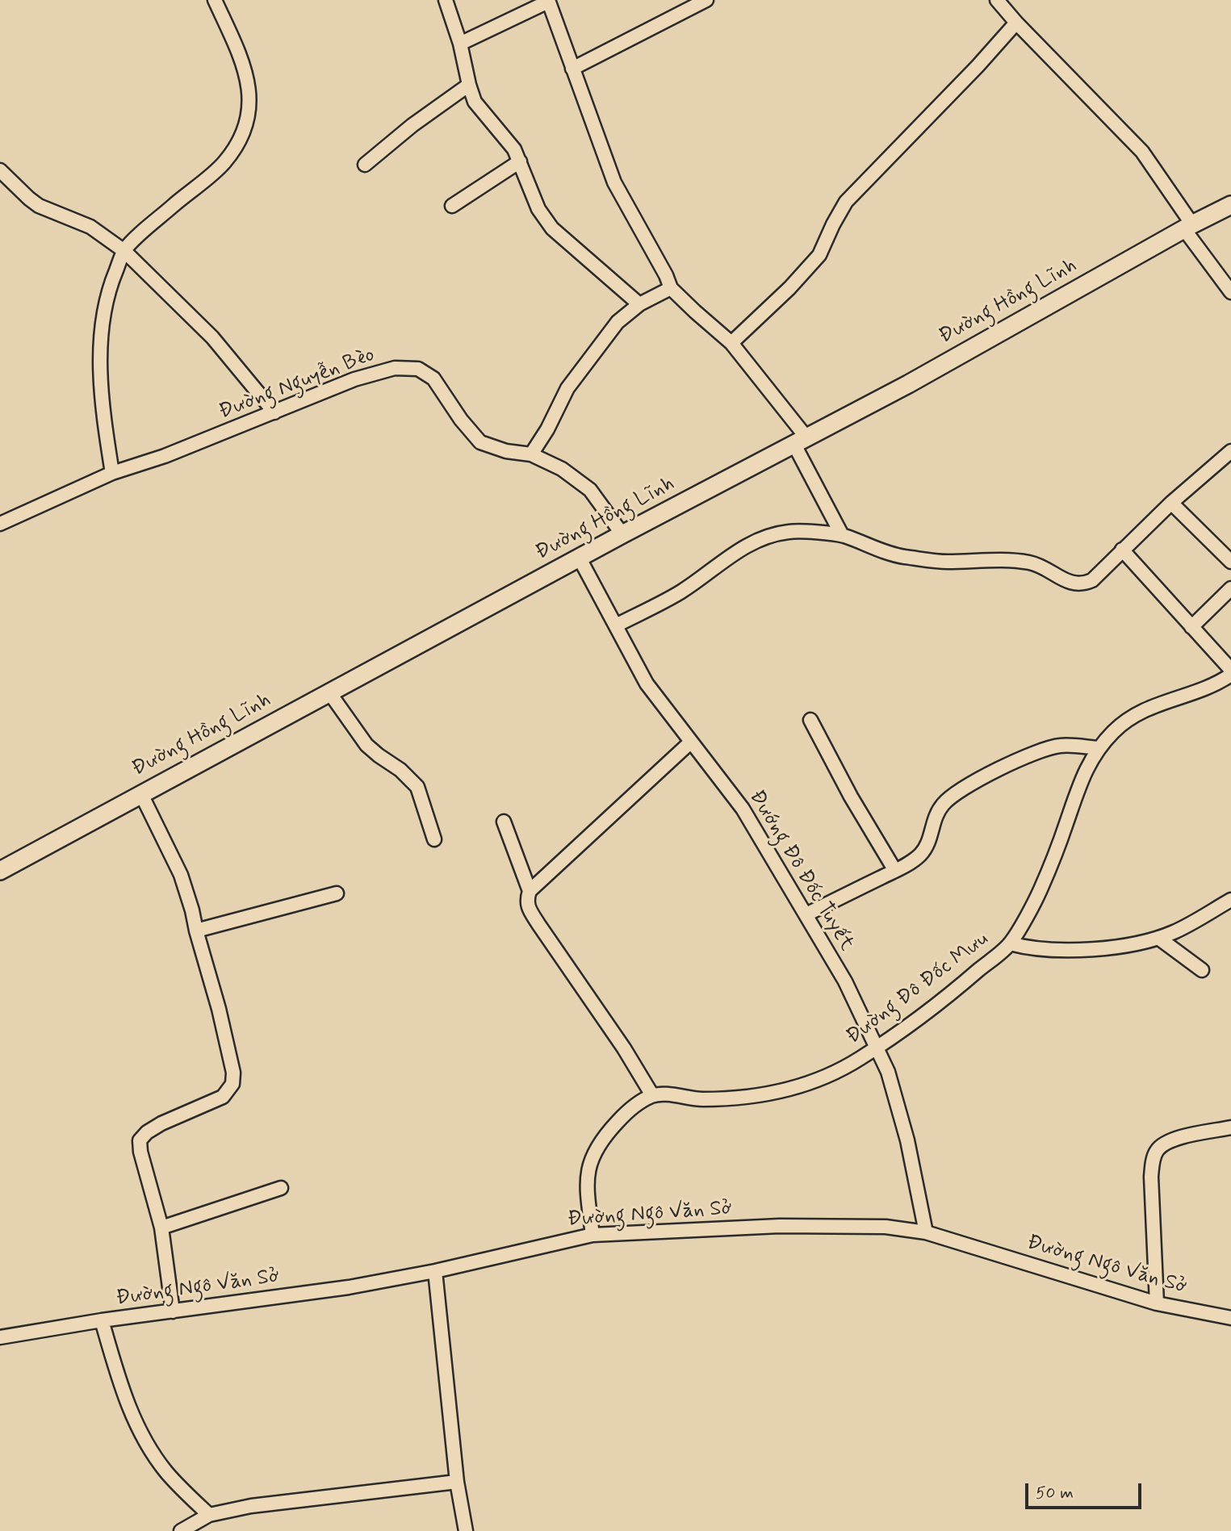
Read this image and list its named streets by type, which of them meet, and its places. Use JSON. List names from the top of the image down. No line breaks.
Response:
{"streets":{"street":["Đường Hồng Lĩnh","Đường Nguyễn Bèo","Đướng Đô Đốc Tuyết","Đường Đô Đốc Mưu","Đường Ngô Văn Sở"]},"crossings":[["Đường Hồng Lĩnh","Đường Nguyễn Bèo"],["Đường Hồng Lĩnh","Đướng Đô Đốc Tuyết"],["Đướng Đô Đốc Tuyết","Đường Đô Đốc Mưu"],["Đướng Đô Đốc Tuyết","Đường Ngô Văn Sở"]],"scale_bar":"50 m"}
